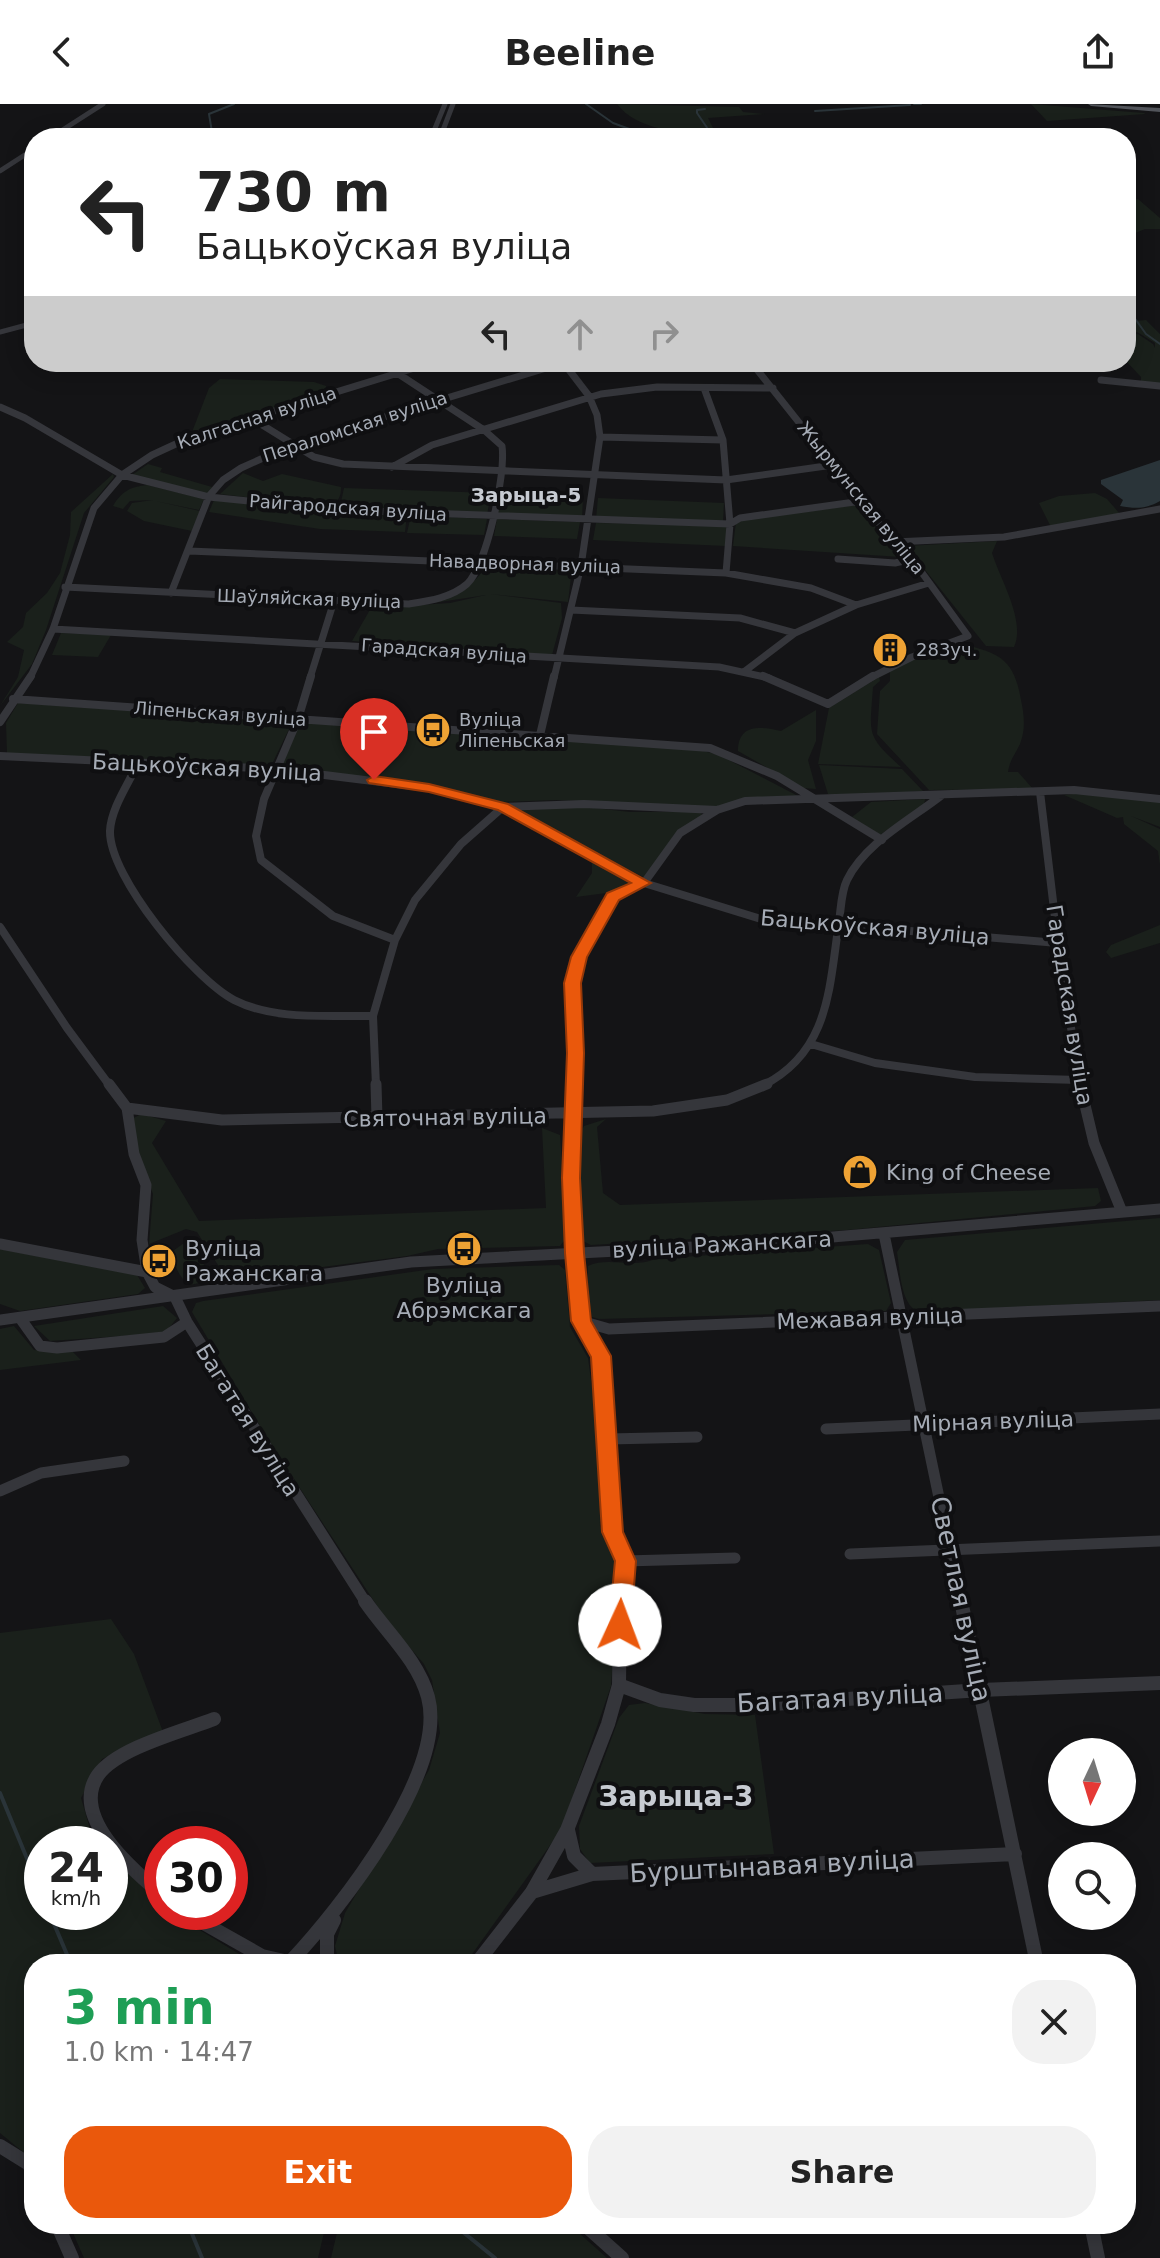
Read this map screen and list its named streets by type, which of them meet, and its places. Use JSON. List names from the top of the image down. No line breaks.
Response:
{"streets":{"street":["Калгасная вуліца","Пераломская вуліца","Жырмунская вуліца","Райгародская вуліца","Навадворная вуліца","Шаўляйская вуліца","Гарадская вуліца","Ліпеньская вуліца","Бацькоўская вуліца","Святочная вуліца","вуліца Ражанскага","Межавая вуліца","Багатая вуліца","Мірная вуліца","Светлая вуліца","Бурштынавая вуліца"]},"crossings":[["Калгасная вуліца","Райгародская вуліца"],["Калгасная вуліца","Шаўляйская вуліца"],["Калгасная вуліца","Гарадская вуліца"],["Калгасная вуліца","Ліпеньская вуліца"],["Пераломская вуліца","Райгародская вуліца"],["Пераломская вуліца","Навадворная вуліца"],["Пераломская вуліца","Шаўляйская вуліца"],["Жырмунская вуліца","Райгародская вуліца"],["Жырмунская вуліца","Гарадская вуліца"],["Навадворная вуліца","Шаўляйская вуліца"],["Гарадская вуліца","Бацькоўская вуліца"],["Гарадская вуліца","вуліца Ражанскага"],["Ліпеньская вуліца","Святочная вуліца"],["Бацькоўская вуліца","Святочная вуліца"],["вуліца Ражанскага","Багатая вуліца"],["вуліца Ражанскага","Светлая вуліца"],["Межавая вуліца","Светлая вуліца"],["Багатая вуліца","Светлая вуліца"],["Мірная вуліца","Светлая вуліца"],["Светлая вуліца","Бурштынавая вуліца"]],"districts":["Зарыца-5","Зарыца-3"],"places":{"building":["283уч."],"bus stop":["Вуліца Ліпеньская","Вуліца Абрэмскага","Вуліца Ражанскага"],"shop":["King of Cheese"]},"north":"bottom","page":{"header":"Beeline","turn":["730 m","Бацькоўская вуліца"],"speed":"24 km/h","limit":"30","heading":["3 min","1.0 km · 14:47"],"buttons":["Exit","Share"]}}
